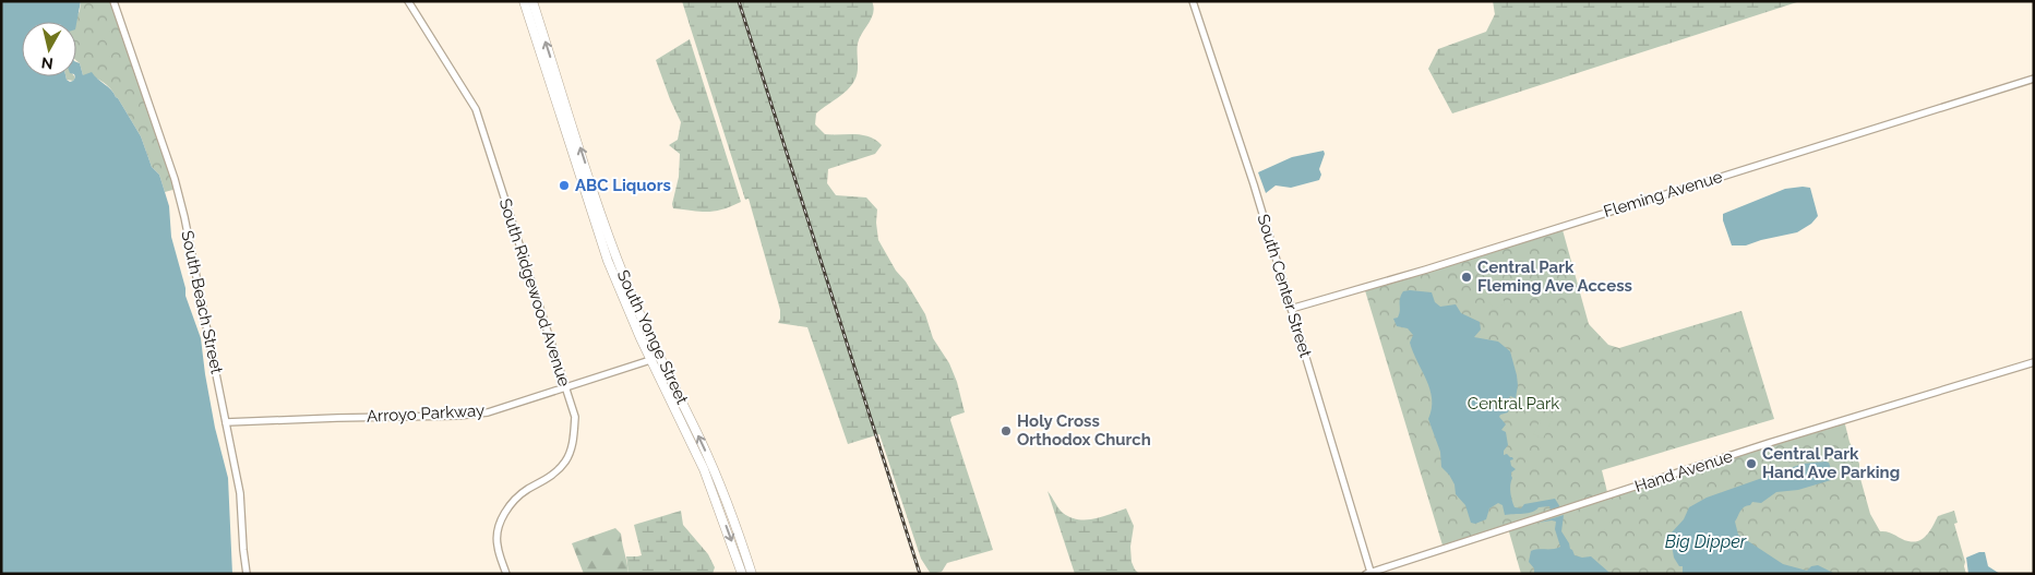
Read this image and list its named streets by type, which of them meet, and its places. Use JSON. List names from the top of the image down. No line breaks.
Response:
{"streets":{"main road":["South Yonge Street"],"street":["Fleming Avenue","South Center Street","South Ridgewood Avenue","South Beach Street","Arroyo Parkway","Hand Avenue"]},"crossings":[["Fleming Avenue","South Center Street"],["South Center Street","Hand Avenue"],["South Ridgewood Avenue","Arroyo Parkway"],["South Beach Street","Arroyo Parkway"],["South Yonge Street","Arroyo Parkway"]],"water":["Big Dipper"],"parks":["Central Park"],"places":["ABC Liquors","Central Park Fleming Ave Access","Holy Cross Orthodox Church","Central Park Hand Ave Parking"],"north":"bottom"}
